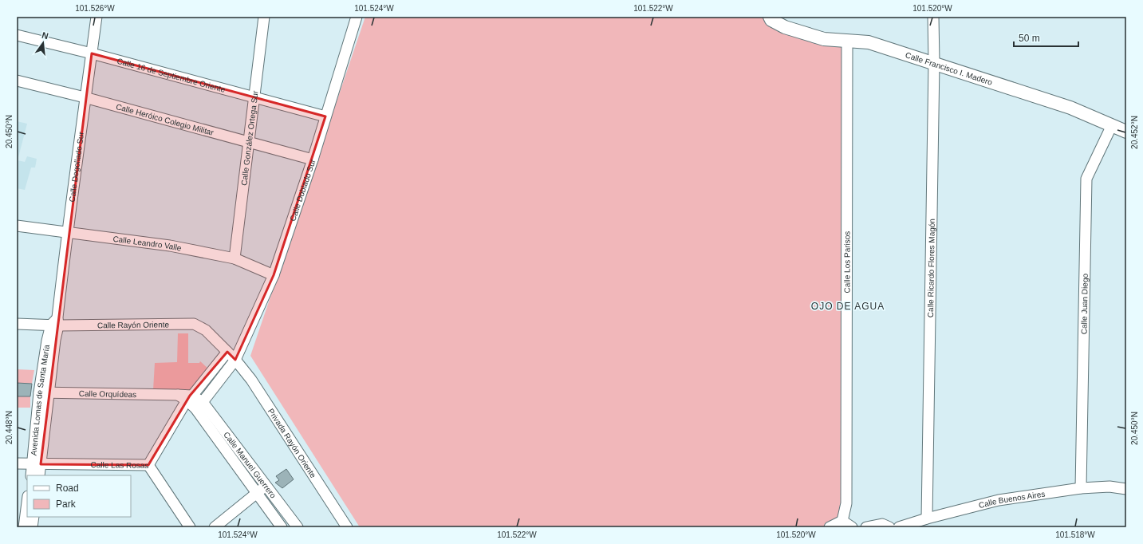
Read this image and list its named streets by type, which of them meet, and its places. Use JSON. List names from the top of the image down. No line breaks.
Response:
{"streets":{"street":["Calle Francisco I. Madero","Calle 16 de Septiembre Oriente","Calle Heróico Colegio Militar","Calle González Ortega Sur","Calle Degollado Sur","Calle Doblado Sur","Calle Leandro Valle","Calle Los Parisos","Calle Ricardo Flores Magón","Calle Juan Diego","Calle Rayón Oriente","Calle Orquídeas","Avenida Lomas de Santa María","Privada Rayón Oriente","Calle Manuel Guerrero","Calle Las Rosas","Calle Buenos Aires"]},"crossings":[["Calle Francisco I. Madero","Calle Los Parisos"],["Calle Francisco I. Madero","Calle Ricardo Flores Magón"],["Calle Francisco I. Madero","Calle Juan Diego"],["Calle 16 de Septiembre Oriente","Calle González Ortega Sur"],["Calle 16 de Septiembre Oriente","Calle Degollado Sur"],["Calle 16 de Septiembre Oriente","Calle Doblado Sur"],["Calle Heróico Colegio Militar","Calle González Ortega Sur"],["Calle Heróico Colegio Militar","Calle Degollado Sur"],["Calle Heróico Colegio Militar","Calle Doblado Sur"],["Calle González Ortega Sur","Calle Leandro Valle"],["Calle Degollado Sur","Calle Leandro Valle"],["Calle Degollado Sur","Calle Rayón Oriente"],["Calle Degollado Sur","Avenida Lomas de Santa María"],["Calle Doblado Sur","Calle Leandro Valle"],["Calle Doblado Sur","Calle Rayón Oriente"],["Calle Doblado Sur","Privada Rayón Oriente"],["Calle Ricardo Flores Magón","Calle Buenos Aires"],["Calle Juan Diego","Calle Buenos Aires"],["Calle Rayón Oriente","Avenida Lomas de Santa María"],["Calle Rayón Oriente","Privada Rayón Oriente"],["Calle Orquídeas","Avenida Lomas de Santa María"],["Calle Orquídeas","Calle Manuel Guerrero"],["Avenida Lomas de Santa María","Calle Las Rosas"]],"districts":["OJO DE AGUA"],"legend":["Road","Park"],"scale_bar":"50 m","north":"top","coordinates":["101.526°W","101.524°W","101.522°W","101.520°W","20.450°N","20.452°N","20.448°N","101.518°W"]}
